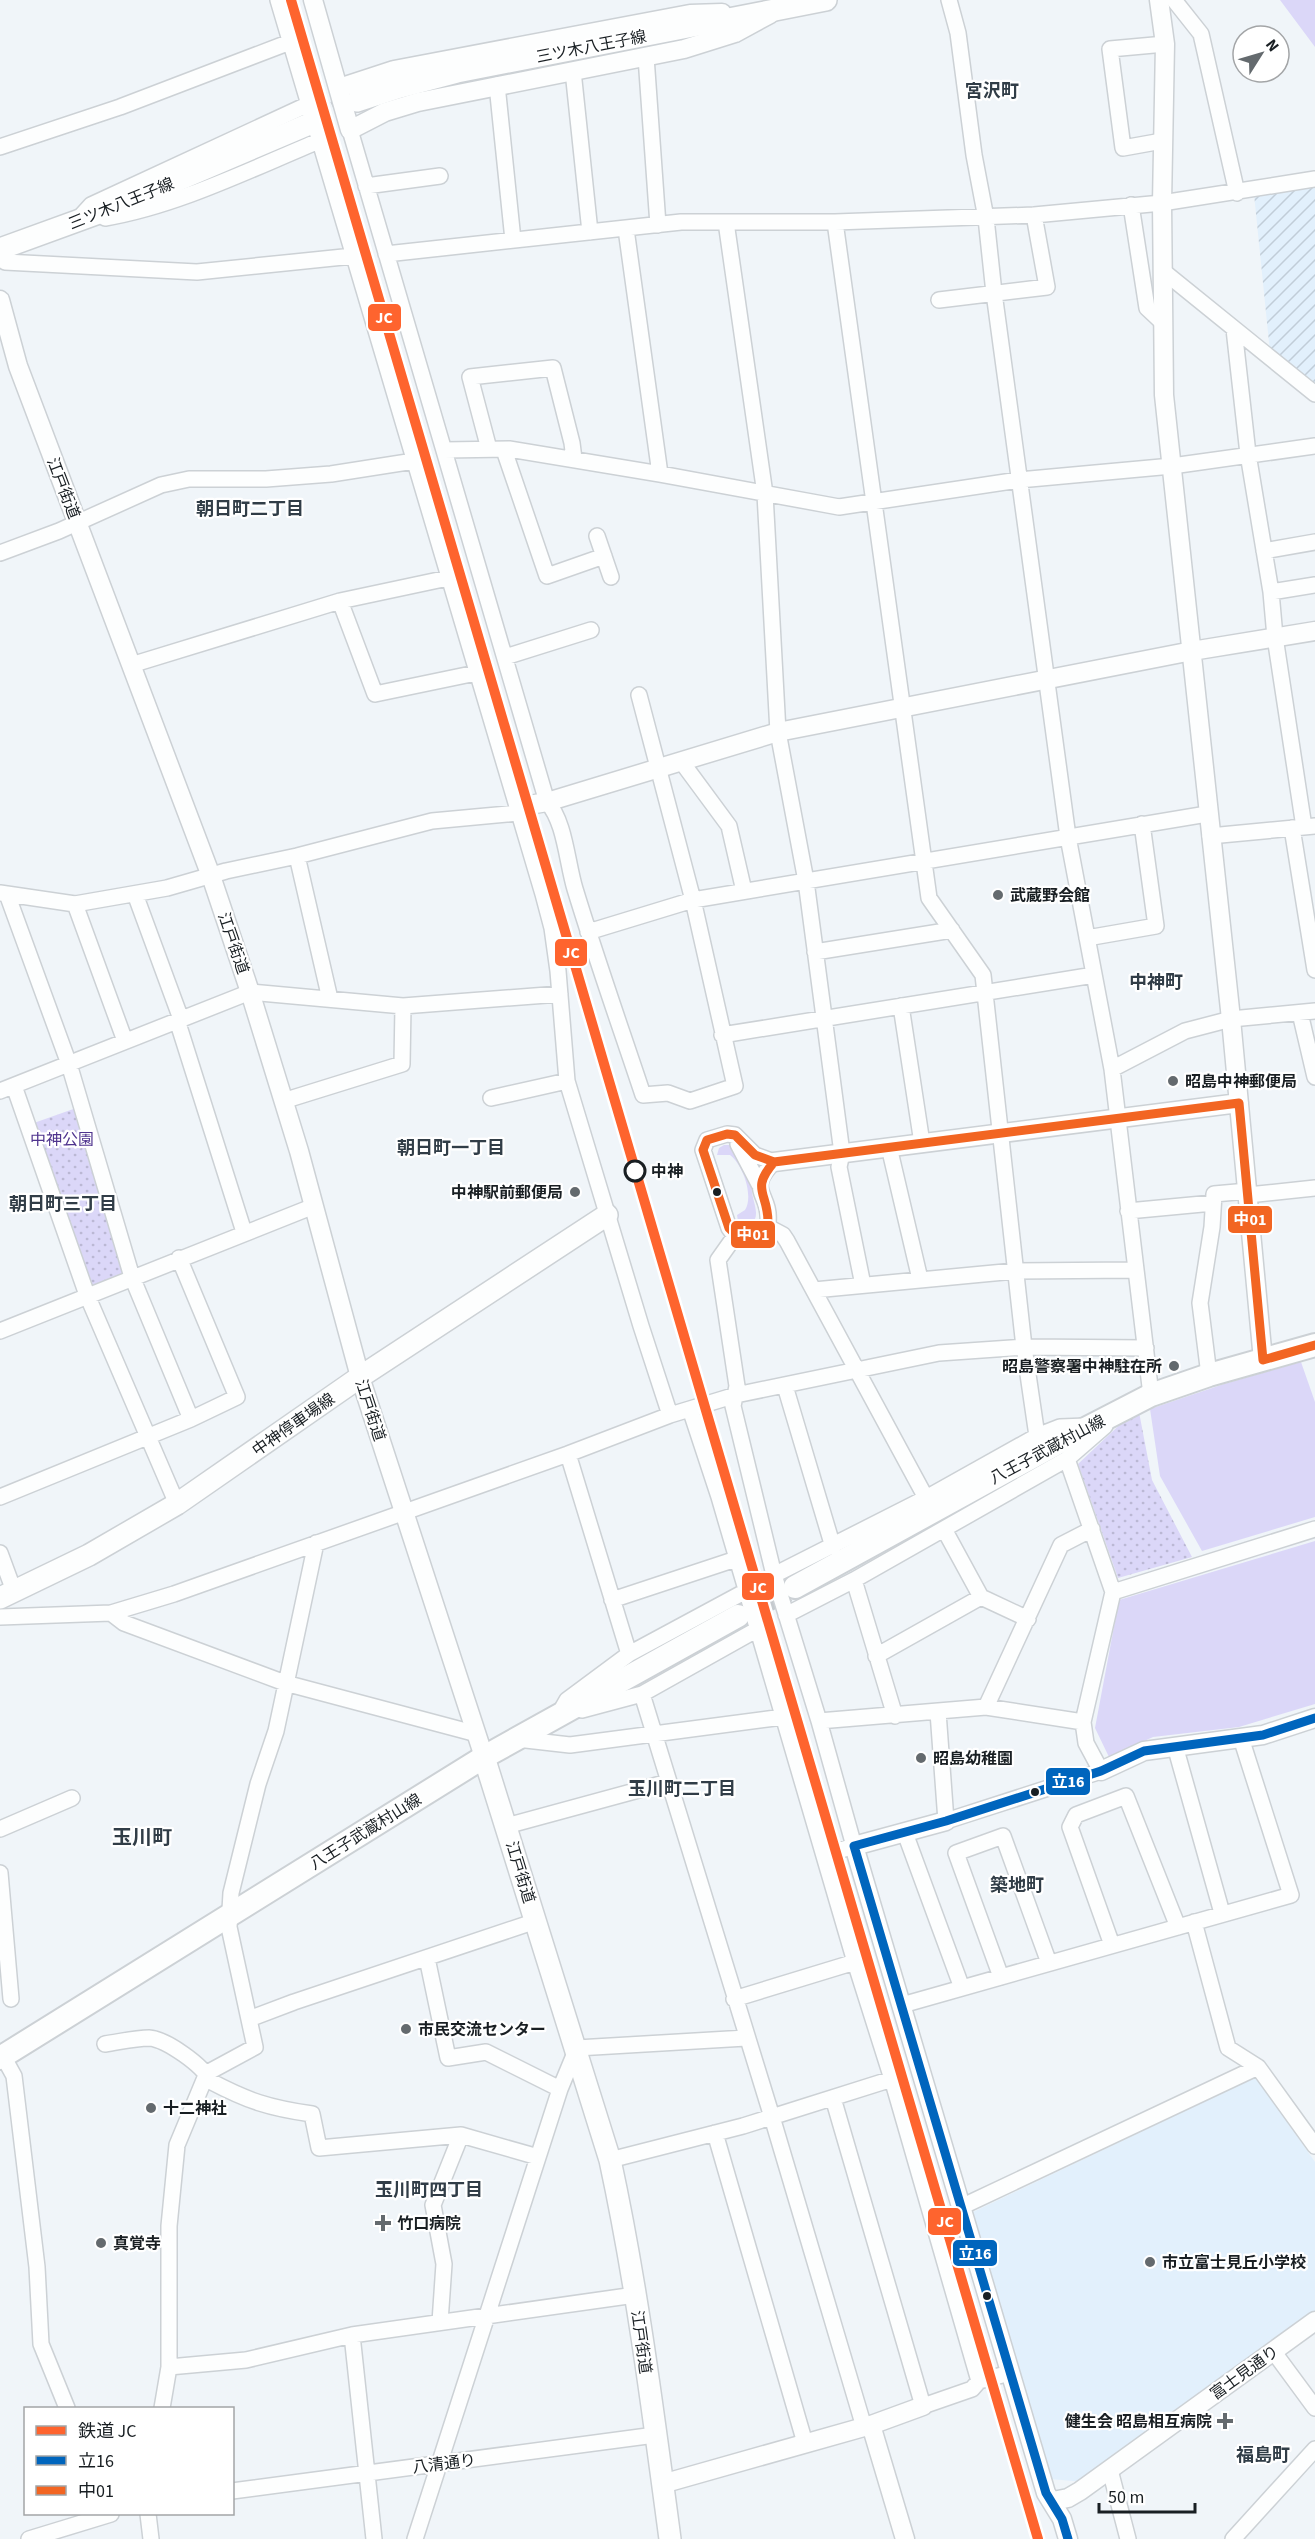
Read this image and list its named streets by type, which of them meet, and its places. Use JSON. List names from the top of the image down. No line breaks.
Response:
{"streets":{"main road":["三ツ木八王子線","江戸街道","中神停車場線","八王子武蔵村山線"],"street":["富士見通り","八清通り"]},"crossings":[["江戸街道","中神停車場線"],["江戸街道","八王子武蔵村山線"],["江戸街道","八清通り"]],"districts":["宮沢町","朝日町二丁目","中神町","朝日町一丁目","朝日町三丁目","玉川町二丁目","玉川町","築地町","玉川町四丁目","福島町"],"parks":["中神公園"],"places":{"other":["武蔵野会館","昭島中神郵便局","中神","中神駅前郵便局","昭島警察署中神駐在所","昭島幼稚園","市民交流センター","十二神社","真覚寺","市立富士見丘小学校"],"health":["竹口病院","健生会 昭島相互病院"]},"lines":["rail line JC","transit line 中01","transit line 立16"],"legend":["鉄道 JC","立16","中01"],"scale_bar":"50 m","north":"top right"}
